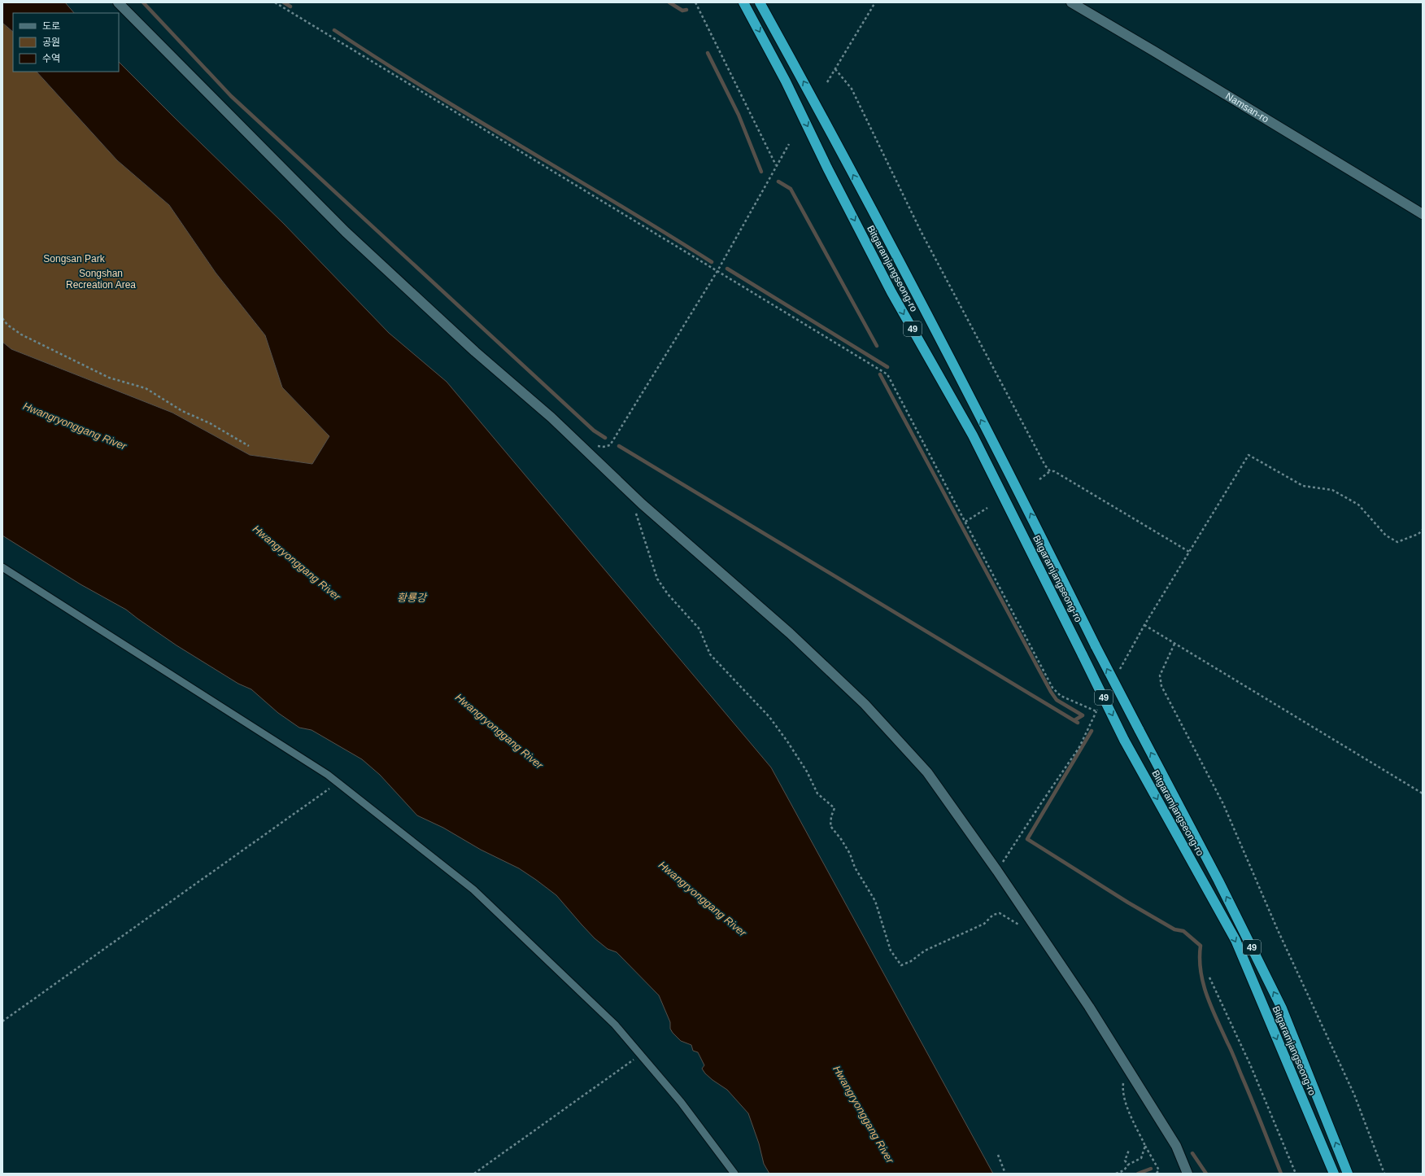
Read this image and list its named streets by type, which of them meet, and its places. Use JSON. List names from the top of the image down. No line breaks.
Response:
{"streets":{"highway":["Bitgaramjangseong-ro","49"],"street":["Namsan-ro"]},"water":["Hwangryonggang River","황룡강"],"parks":["Songsan Park","Songshan Recreation Area"],"legend":["도로","공원","수역"]}
